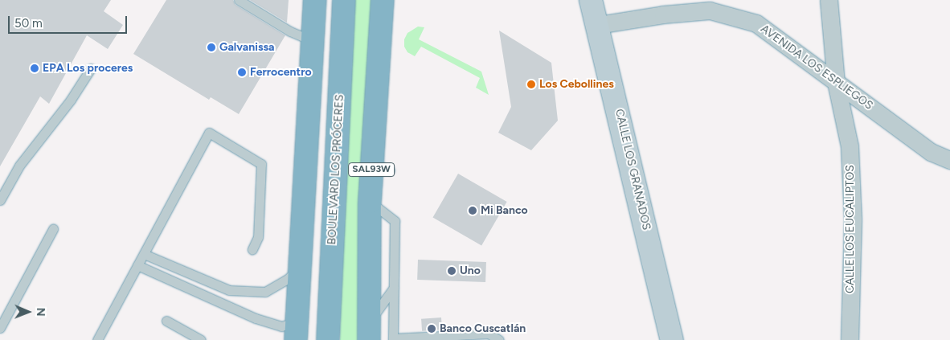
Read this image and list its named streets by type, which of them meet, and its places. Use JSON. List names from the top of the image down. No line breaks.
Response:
{"streets":{"highway":["BOULEVARD LOS PRÓCERES","SAL93W"],"street":["AVENIDA LOS ESPLIEGOS","CALLE LOS GRANADOS","CALLE LOS EUCALIPTOS"]},"crossings":[["AVENIDA LOS ESPLIEGOS","CALLE LOS GRANADOS"],["AVENIDA LOS ESPLIEGOS","CALLE LOS EUCALIPTOS"]],"places":["Galvanissa","EPA Los proceres","Ferrocentro","Los Cebollines","Mi Banco","Uno","Banco Cuscatlán"],"scale_bar":"50 m","north":"right"}
